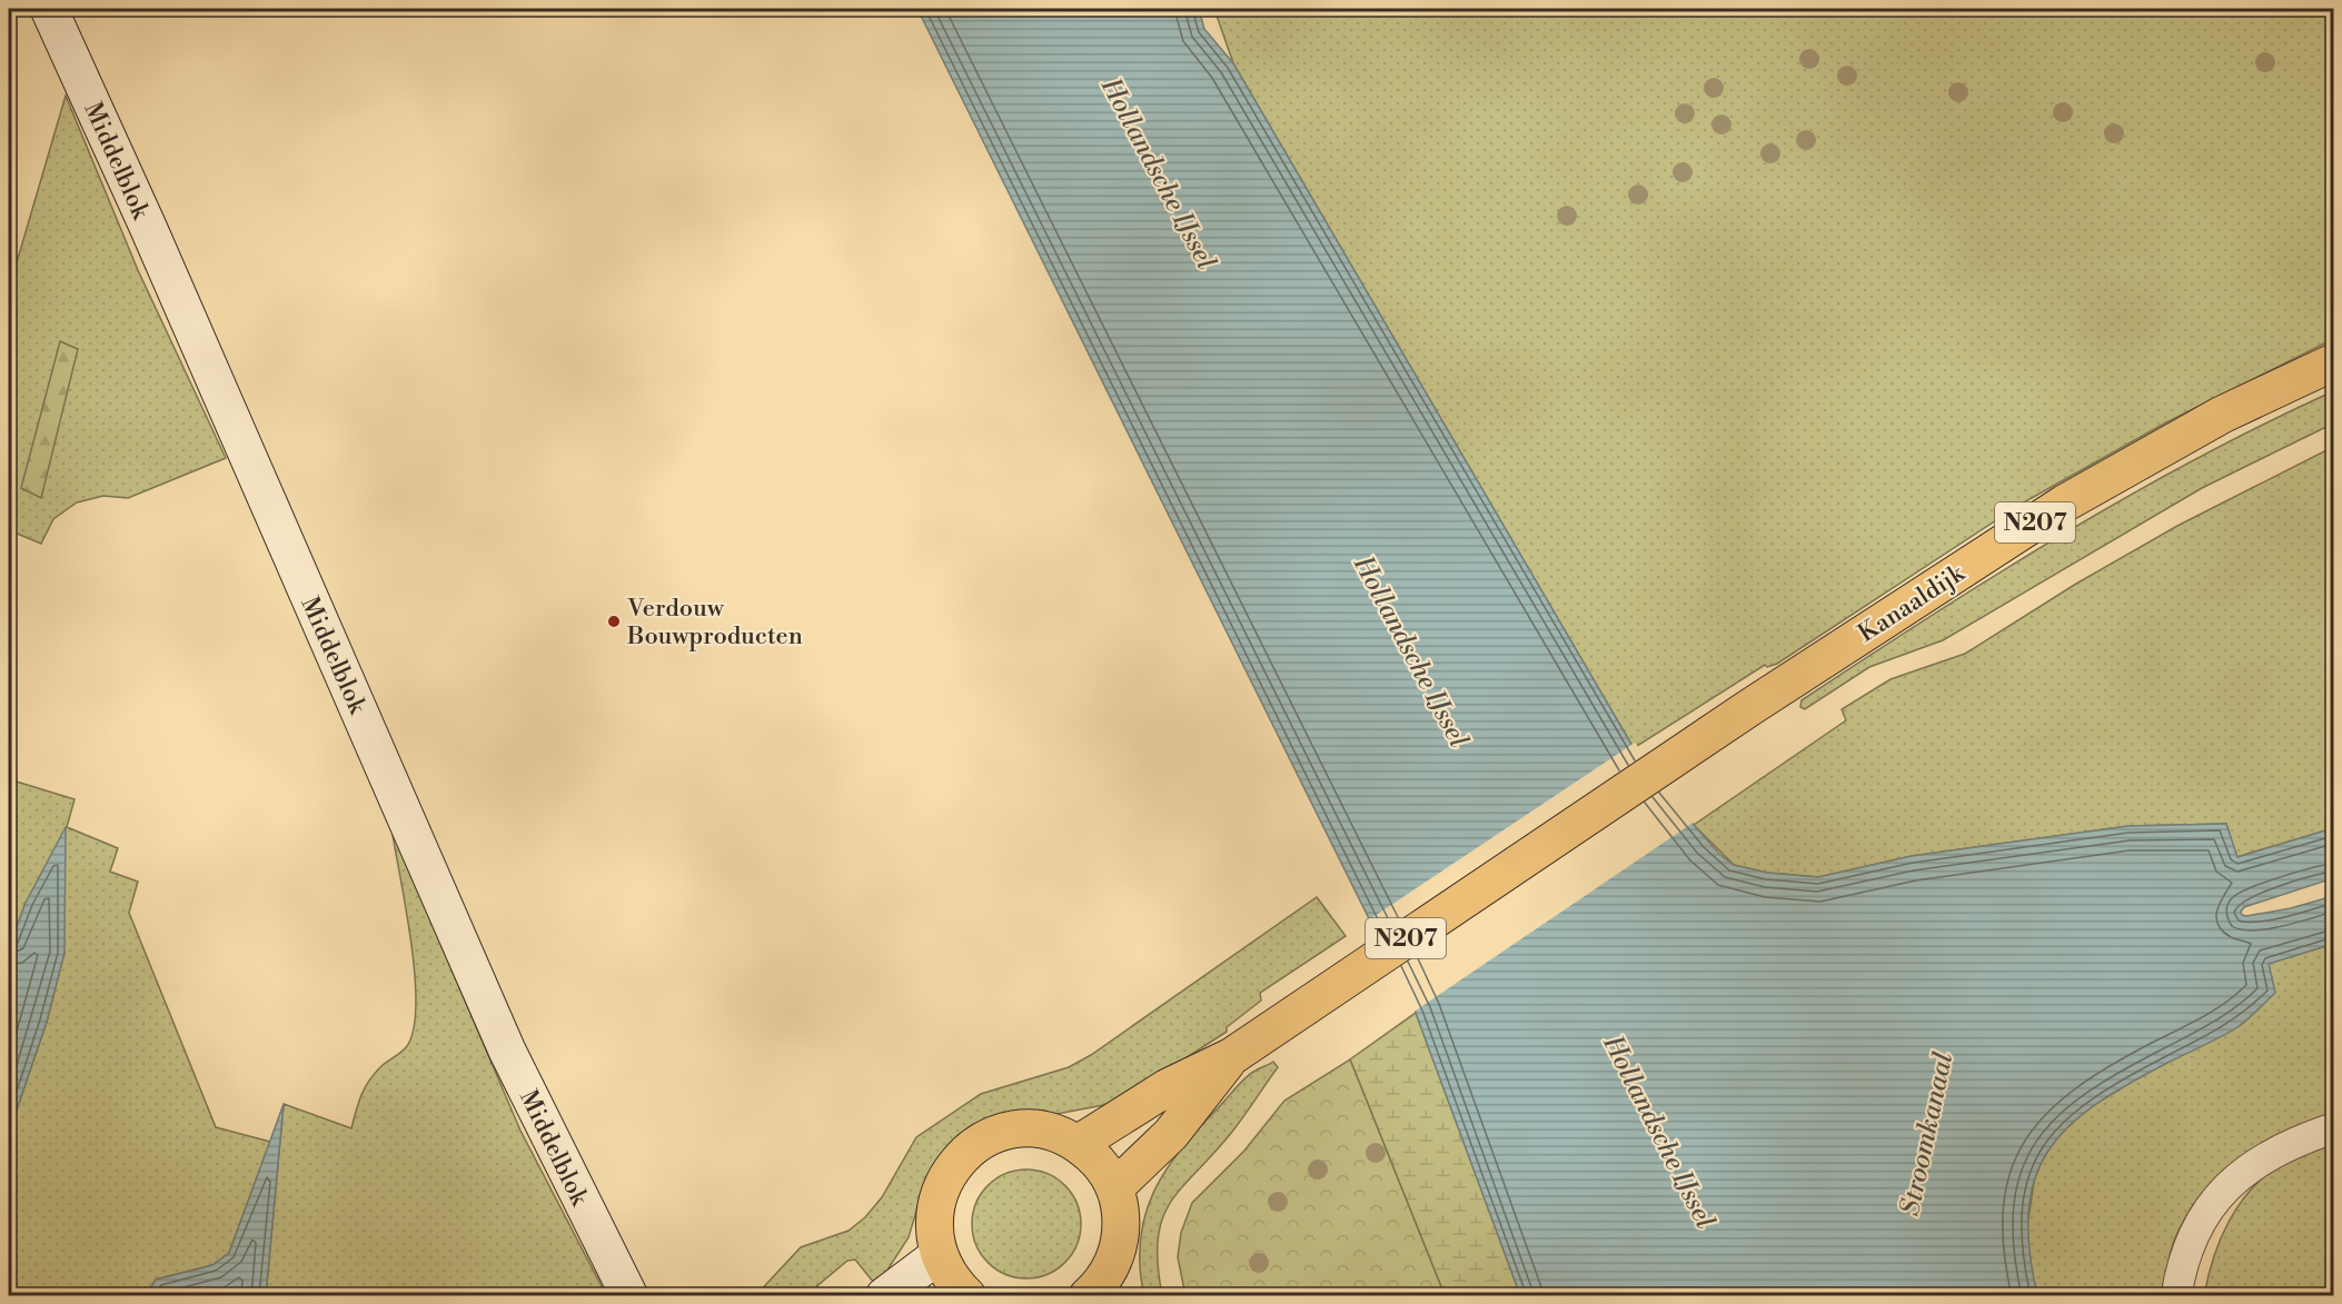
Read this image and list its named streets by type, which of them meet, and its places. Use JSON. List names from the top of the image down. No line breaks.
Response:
{"streets":{"main road":["N207","Kanaaldijk"],"street":["Middelblok"]},"crossings":[["N207","Kanaaldijk"]],"water":["Hollandsche IJssel","Stroomkanaal"],"places":["Verdouw Bouwproducten"]}
